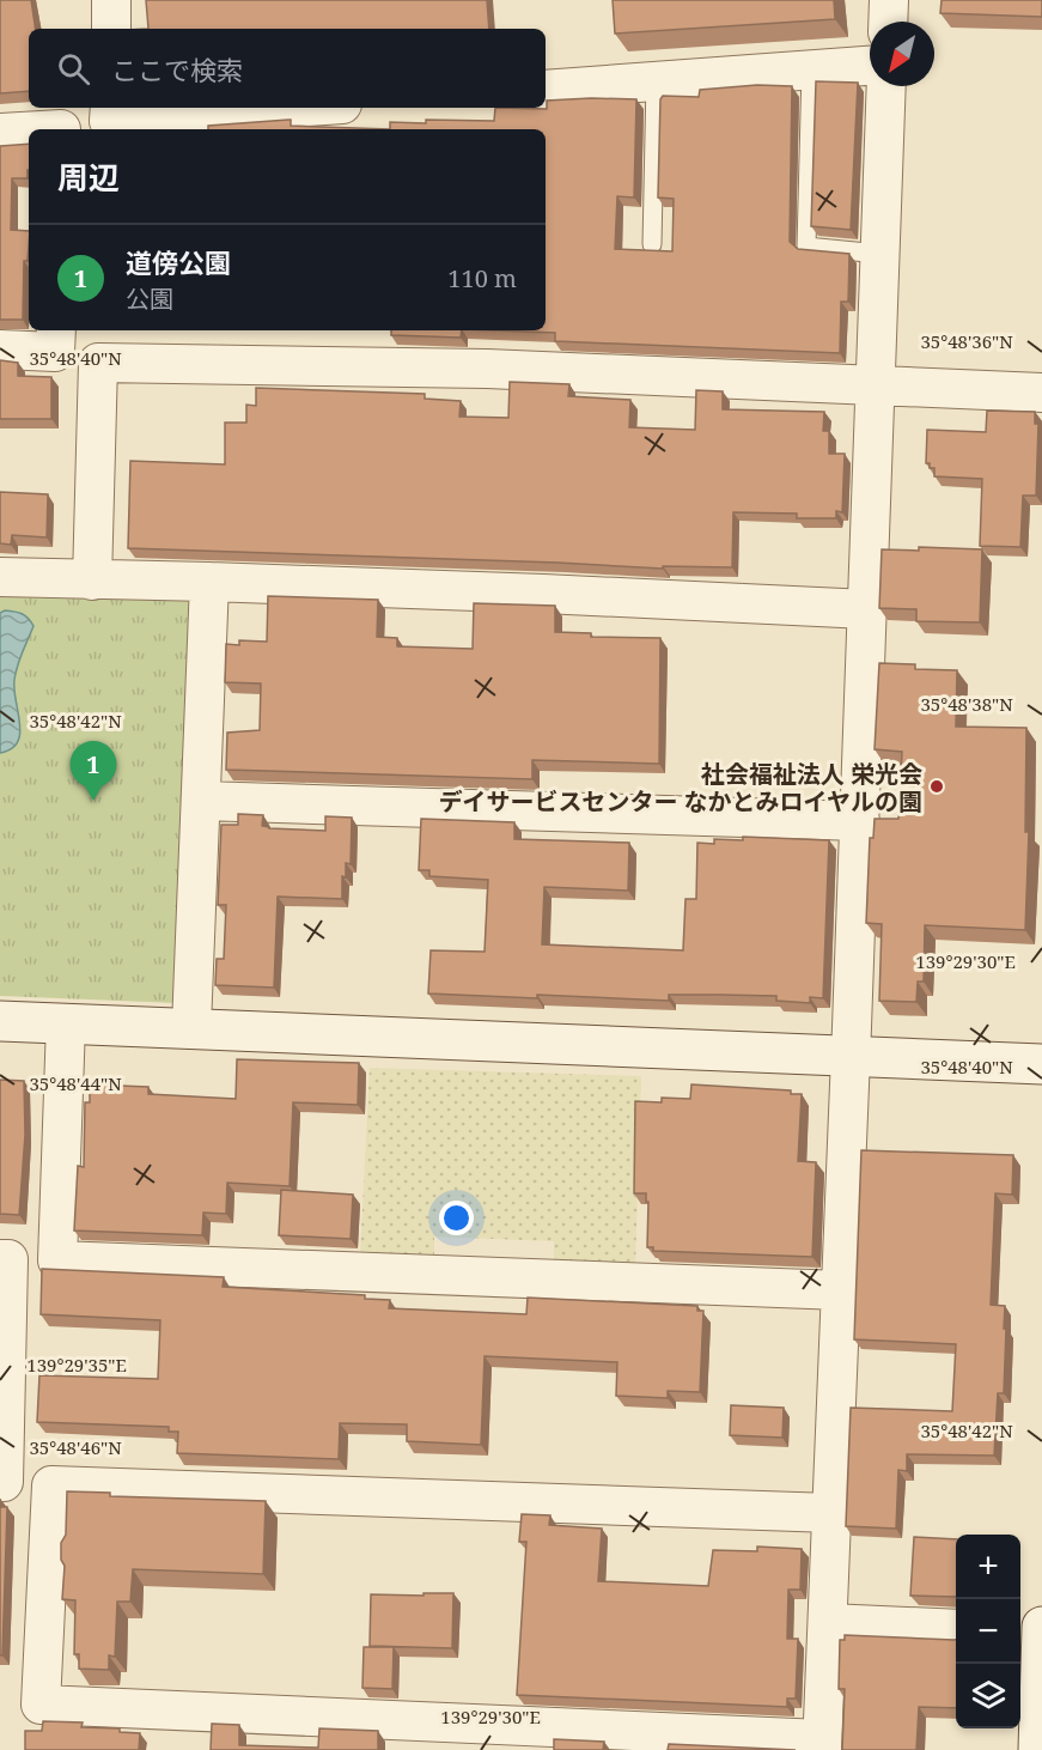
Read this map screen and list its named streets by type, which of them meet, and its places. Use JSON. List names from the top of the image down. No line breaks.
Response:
{"places":["社会福祉法人 栄光会 デイサービスセンター なかとみロイヤルの園"],"north":"bottom left","page":{"search":"ここで検索","heading":"周辺","list":[{"mark":"1","name":"道傍公園","note":"公園","value":"110 m"}],"pins":"1","map_buttons":["+","−"]},"coordinates":["35°48'36\"N","35°48'40\"N","35°48'38\"N","35°48'42\"N","139°29'30\"E","35°48'44\"N","139°29'35\"E","35°48'46\"N"]}
